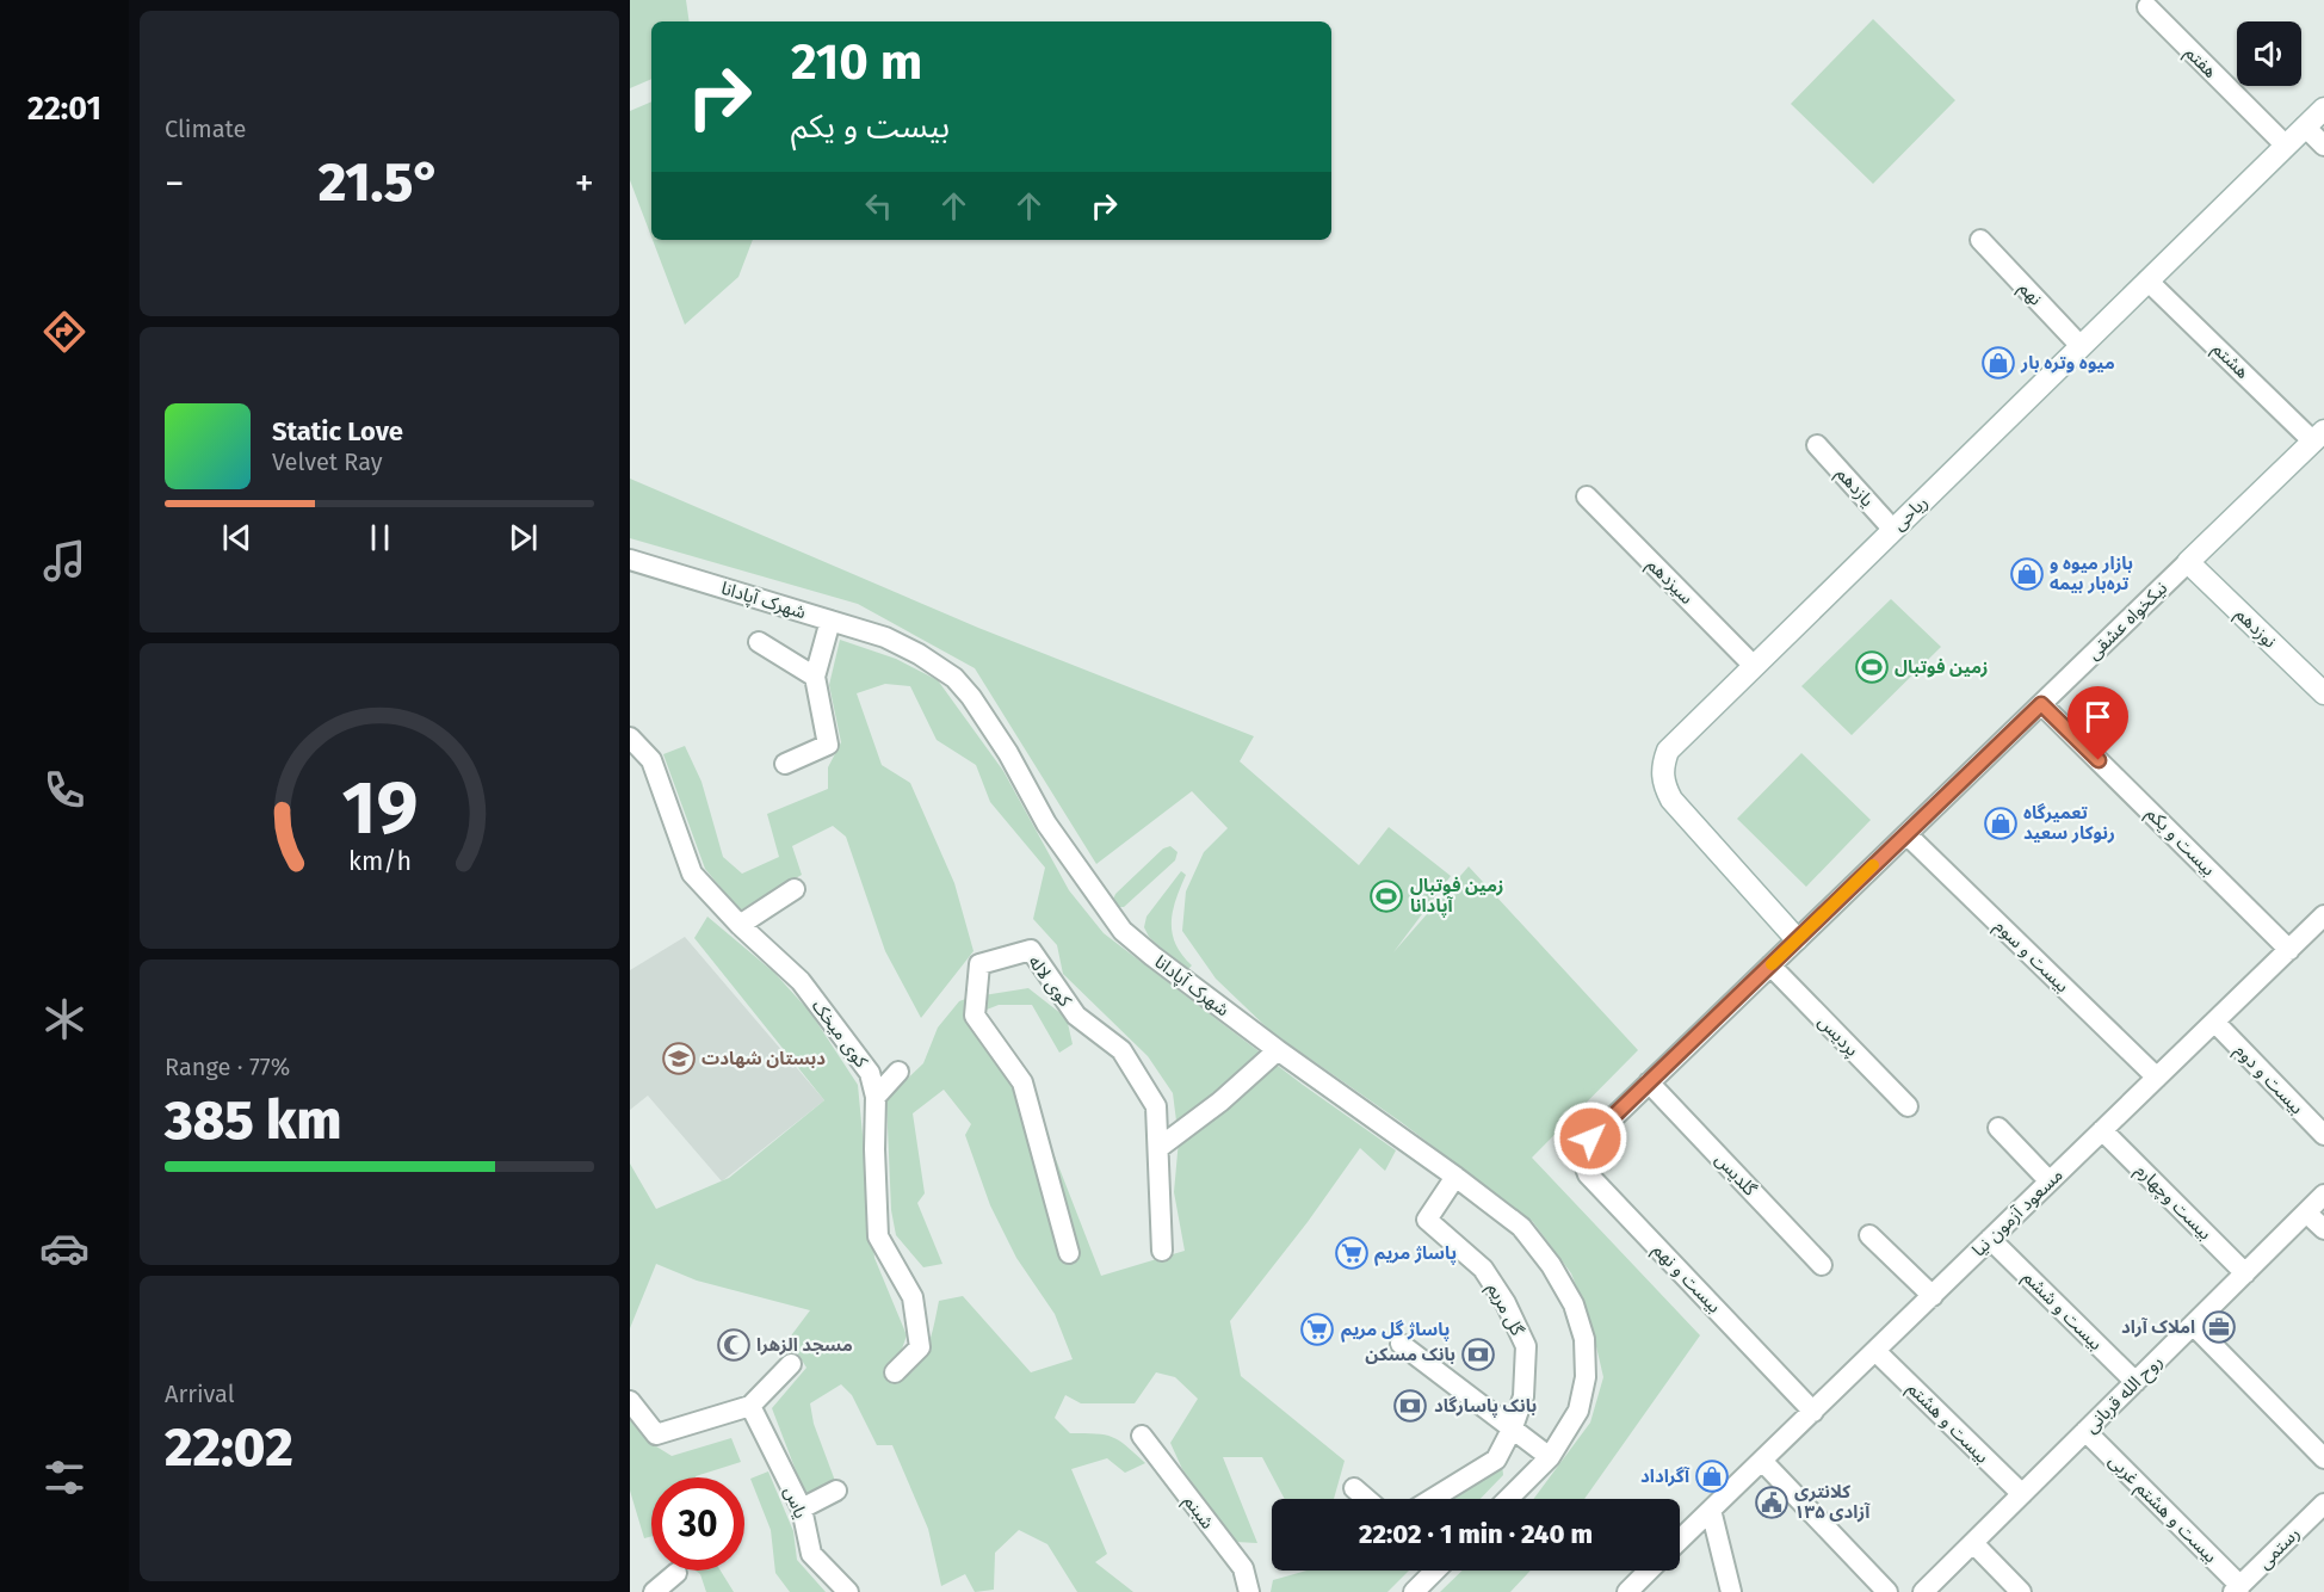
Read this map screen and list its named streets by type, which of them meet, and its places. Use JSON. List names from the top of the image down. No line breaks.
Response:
{"streets":{"street":["هفتم","نهم","هشتم","یازدهم","ریاحی","سیزدهم","شهرک آپادانا","نیکخواه عشقی","نوزدهم","بیست و یکم","بیست و سوم","کوی لاله","کوی میخک","پردیس","بیست و دوم","گلدیس","بیست وچهارم","مسعود آزمون نیا","بیست و نهم","گل مریم","بیست و ششم","روح الله قربانی","بیست و هشتم","یاس","بیست و هشتم غربی","شبنم","رستمی"]},"crossings":[["هفتم","ریاحی"],["نهم","ریاحی"],["هشتم","ریاحی"],["هشتم","نیکخواه عشقی"],["یازدهم","ریاحی"],["ریاحی","سیزدهم"],["ریاحی","نیکخواه عشقی"],["شهرک آپادانا","گل مریم"],["نیکخواه عشقی","نوزدهم"],["نیکخواه عشقی","بیست و یکم"],["نیکخواه عشقی","بیست و سوم"],["نیکخواه عشقی","پردیس"],["نیکخواه عشقی","گلدیس"],["نیکخواه عشقی","بیست و نهم"],["بیست و یکم","مسعود آزمون نیا"],["بیست و سوم","مسعود آزمون نیا"],["بیست و دوم","مسعود آزمون نیا"],["بیست وچهارم","مسعود آزمون نیا"],["بیست وچهارم","روح الله قربانی"],["مسعود آزمون نیا","بیست و نهم"],["مسعود آزمون نیا","بیست و ششم"],["مسعود آزمون نیا","بیست و هشتم"],["بیست و ششم","روح الله قربانی"],["روح الله قربانی","بیست و هشتم"],["روح الله قربانی","بیست و هشتم غربی"],["بیست و هشتم غربی","رستمی"]],"places":{"shop":["میوه وتره بار","بازار میوه و تره‌بار بیمه","تعمیرگاه رنوکار سعید","آگراداد"],"sports":["زمین فوتبال","زمین فوتبال آپادانا"],"school or university":["دبستان شهادت"],"supermarket":["پاساژ مریم","پاساژ گل مریم"],"office":["املاک آراد"],"mosque":["مسجد الزهرا"],"bank":["بانک مسکن","بانک پاسارگاد"],"public building":["کلانتری ۱۳۵ آزادی"]},"page":{"tabs":"22:01","tile":["Climate",["Range · 77%","385 km"],["Arrival","22:02"]],"turn":["210 m","بیست و یکم"],"heat":["−","21.5°","+"],"song":["Static Love","Velvet Ray"],"limit":"30","trip":"22:02 · 1 min · 240 m","gauge":["19","km/h"]}}
